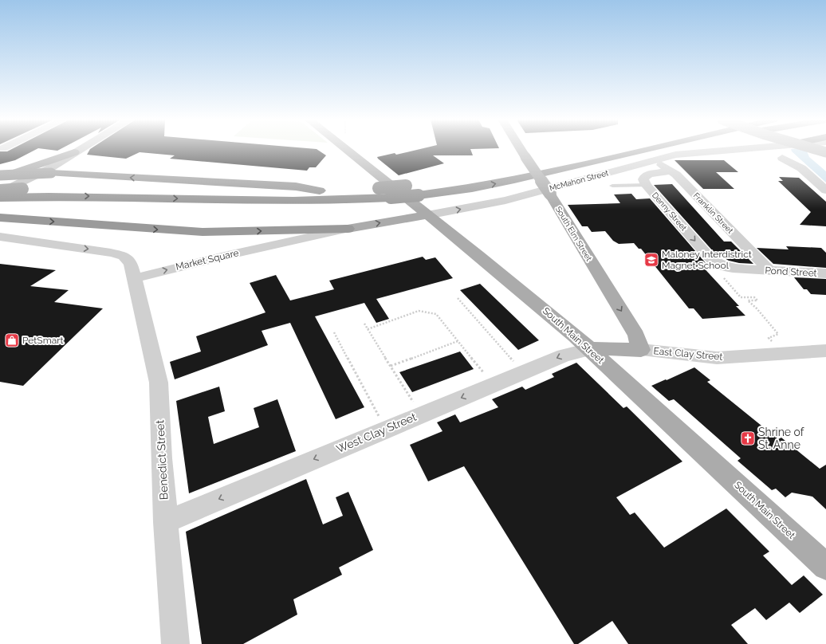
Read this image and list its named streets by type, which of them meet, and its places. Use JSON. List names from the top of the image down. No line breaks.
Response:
{"streets":{"main road":["South Elm Street","Market Square","South Main Street","East Clay Street"],"street":["McMahon Street","Denny Street","Franklin Street","Pond Street","West Clay Street","Benedict Street"]},"crossings":[["McMahon Street","Franklin Street"],["McMahon Street","Market Square"],["McMahon Street","South Main Street"],["Denny Street","Franklin Street"],["Denny Street","Pond Street"],["Franklin Street","Pond Street"],["South Elm Street","East Clay Street"],["Market Square","South Main Street"],["Market Square","Benedict Street"],["South Main Street","East Clay Street"],["South Main Street","West Clay Street"],["East Clay Street","West Clay Street"],["West Clay Street","Benedict Street"]],"one_way":["McMahon Street","Denny Street","South Elm Street","Market Square","West Clay Street"],"places":{"school or university":["Maloney Interdistrict Magnet School"],"shop":["PetSmart"],"church":["Shrine of St. Anne"]}}
